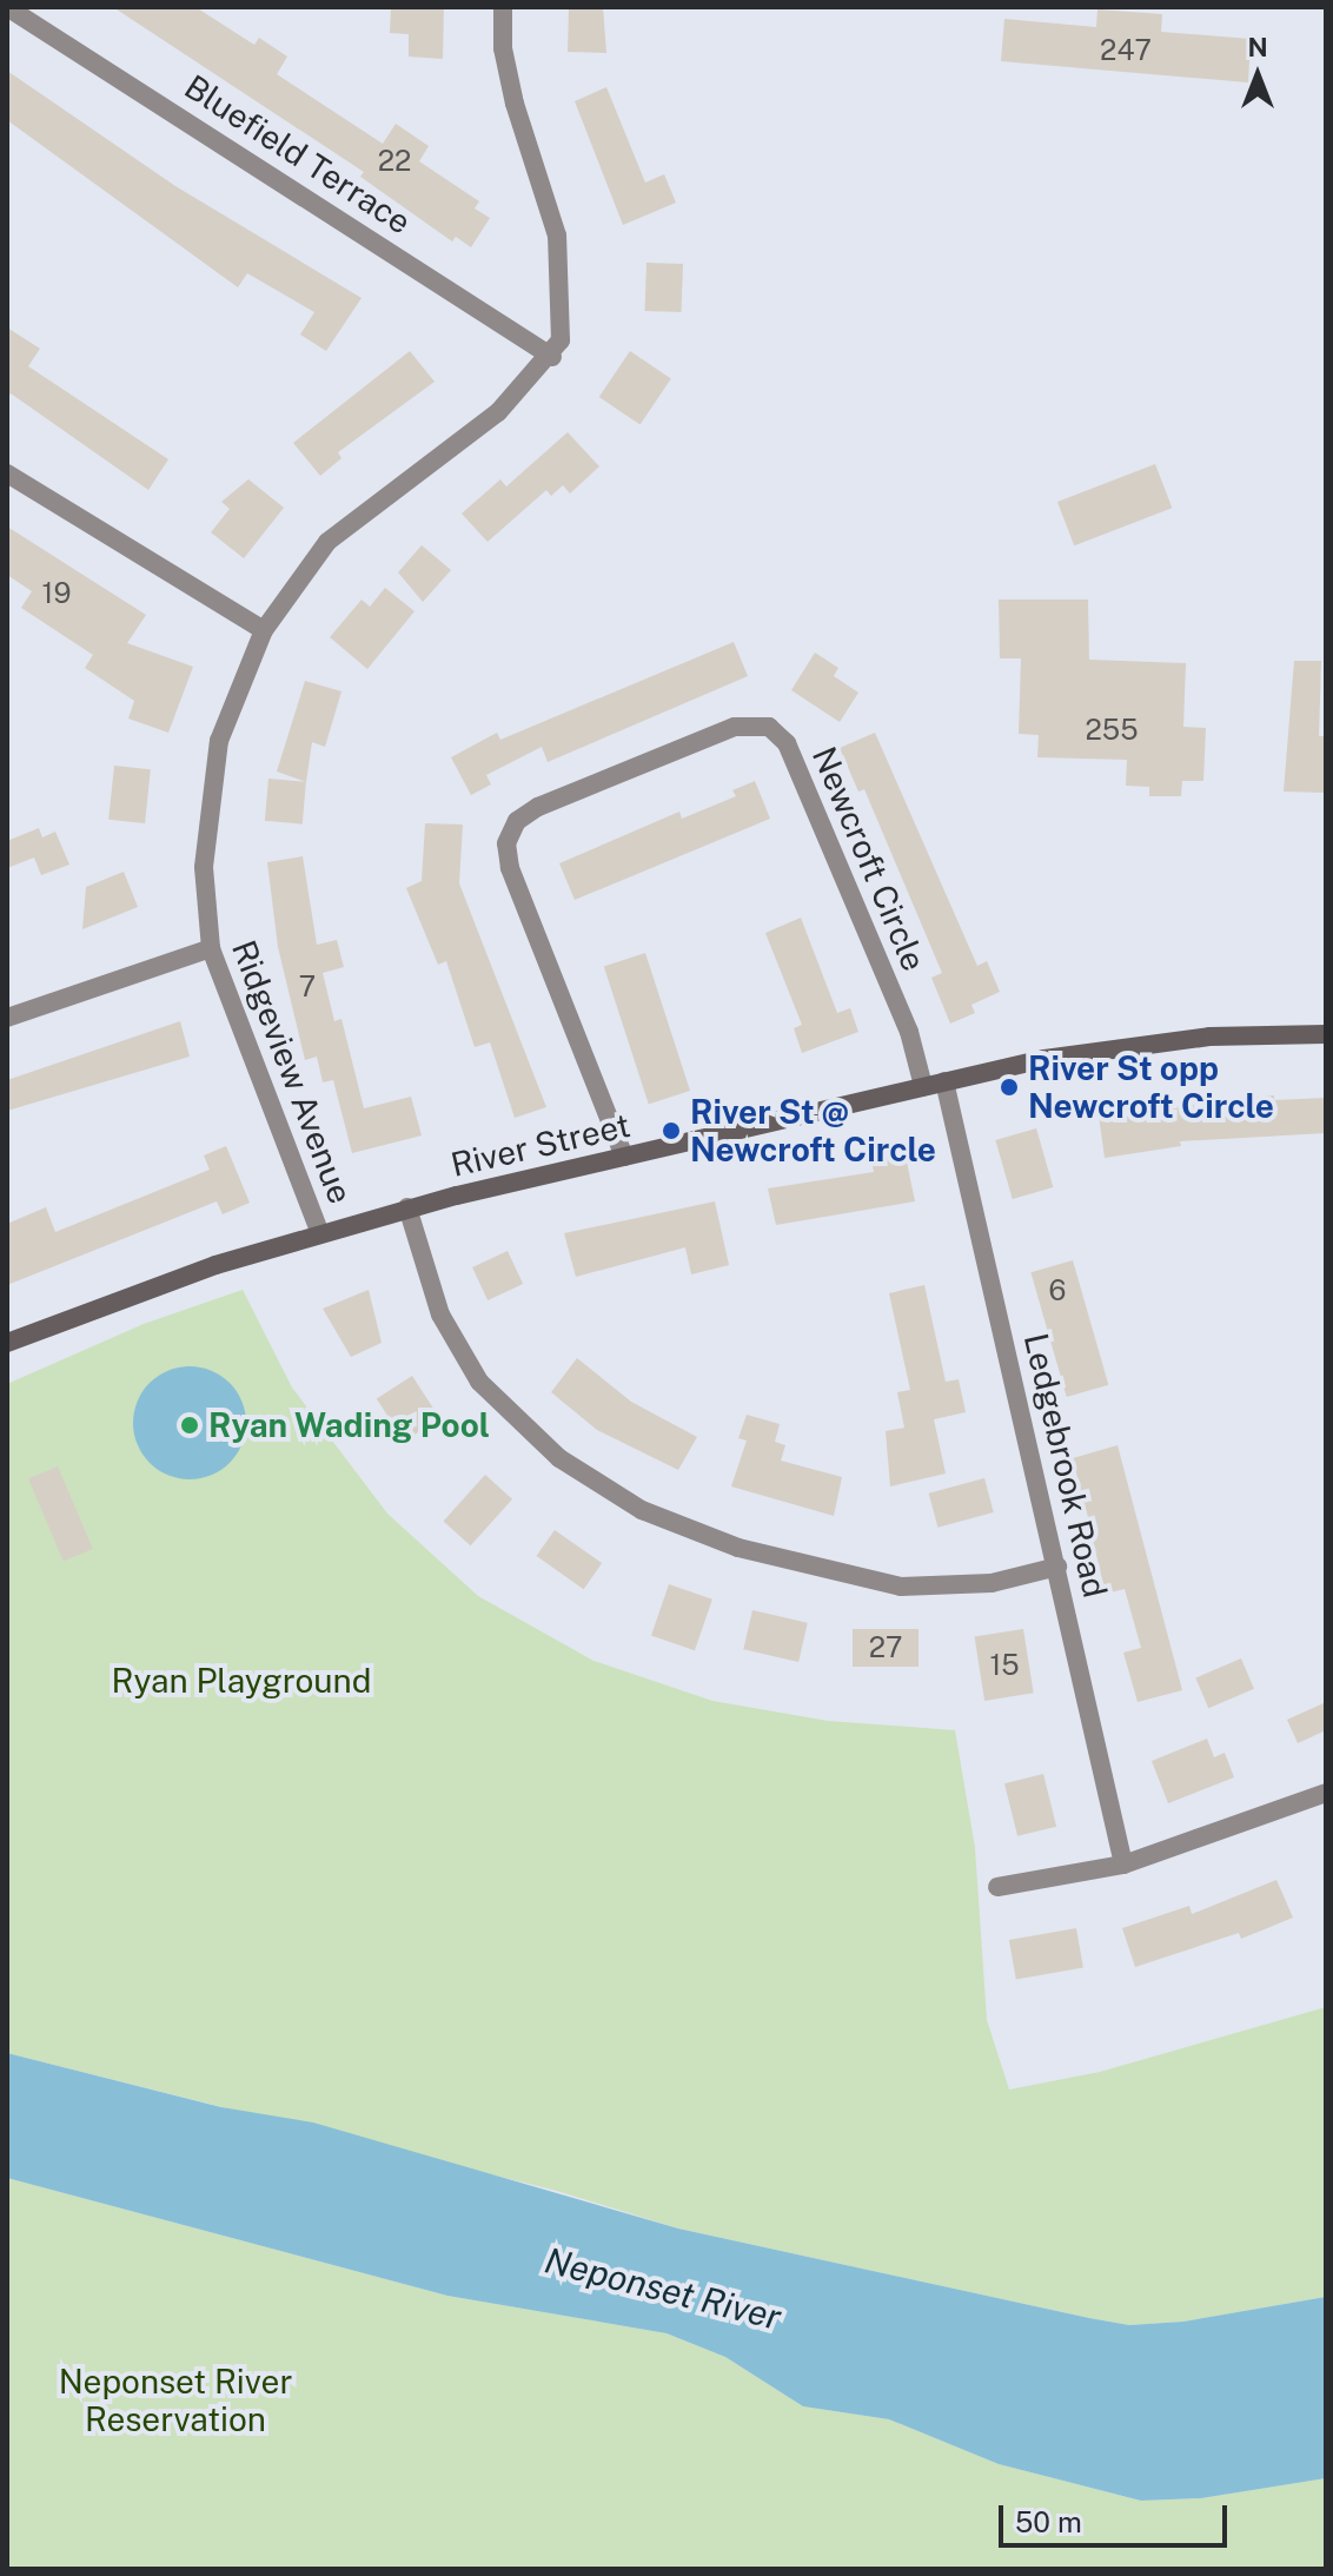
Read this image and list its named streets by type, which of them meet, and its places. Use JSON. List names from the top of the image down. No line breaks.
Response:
{"streets":{"main road":["River Street"],"street":["Bluefield Terrace","Newcroft Circle","Ridgeview Avenue","Ledgebrook Road"]},"crossings":[["Bluefield Terrace","Ridgeview Avenue"],["Newcroft Circle","River Street"],["Ridgeview Avenue","River Street"],["River Street","Ledgebrook Road"]],"water":["Neponset River"],"parks":["Ryan Playground","Neponset River Reservation"],"places":["River St opp Newcroft Circle","River St @ Newcroft Circle","Ryan Wading Pool"],"house_numbers":["247","22","19","255","7","6","27","15"],"scale_bar":"50 m","north":"top"}
